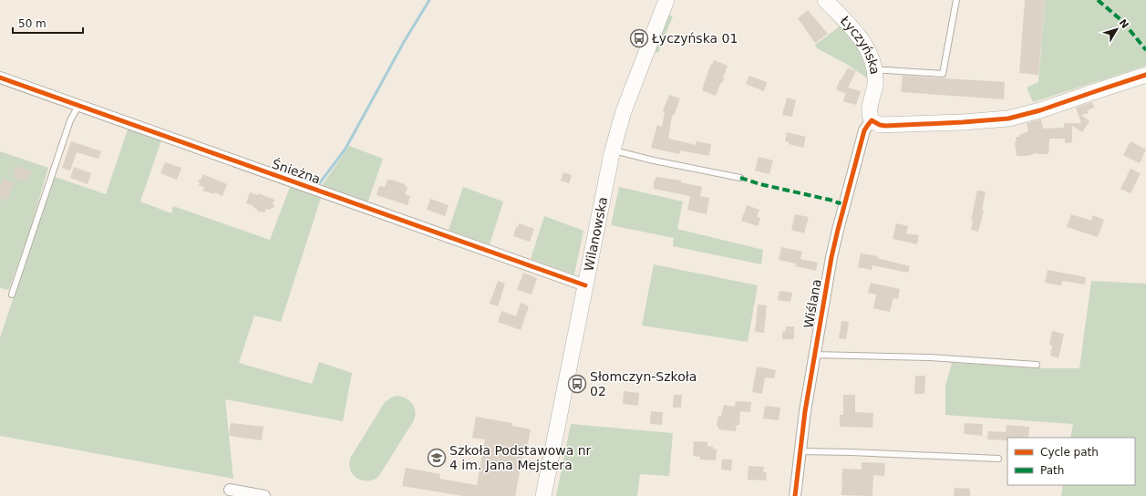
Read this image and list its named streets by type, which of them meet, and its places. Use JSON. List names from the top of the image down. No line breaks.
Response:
{"streets":{"main road":["Łyczyńska","Wilanowska"],"street":["Śnieżna","Wiślana"]},"crossings":[["Łyczyńska","Wiślana"],["Śnieżna","Wilanowska"]],"places":{"bus stop":["Łyczyńska 01","Słomczyn-Szkoła 02"],"school or university":["Szkoła Podstawowa nr 4 im. Jana Mejstera"]},"legend":["Cycle path","Path"],"scale_bar":"50 m","north":"top right"}
